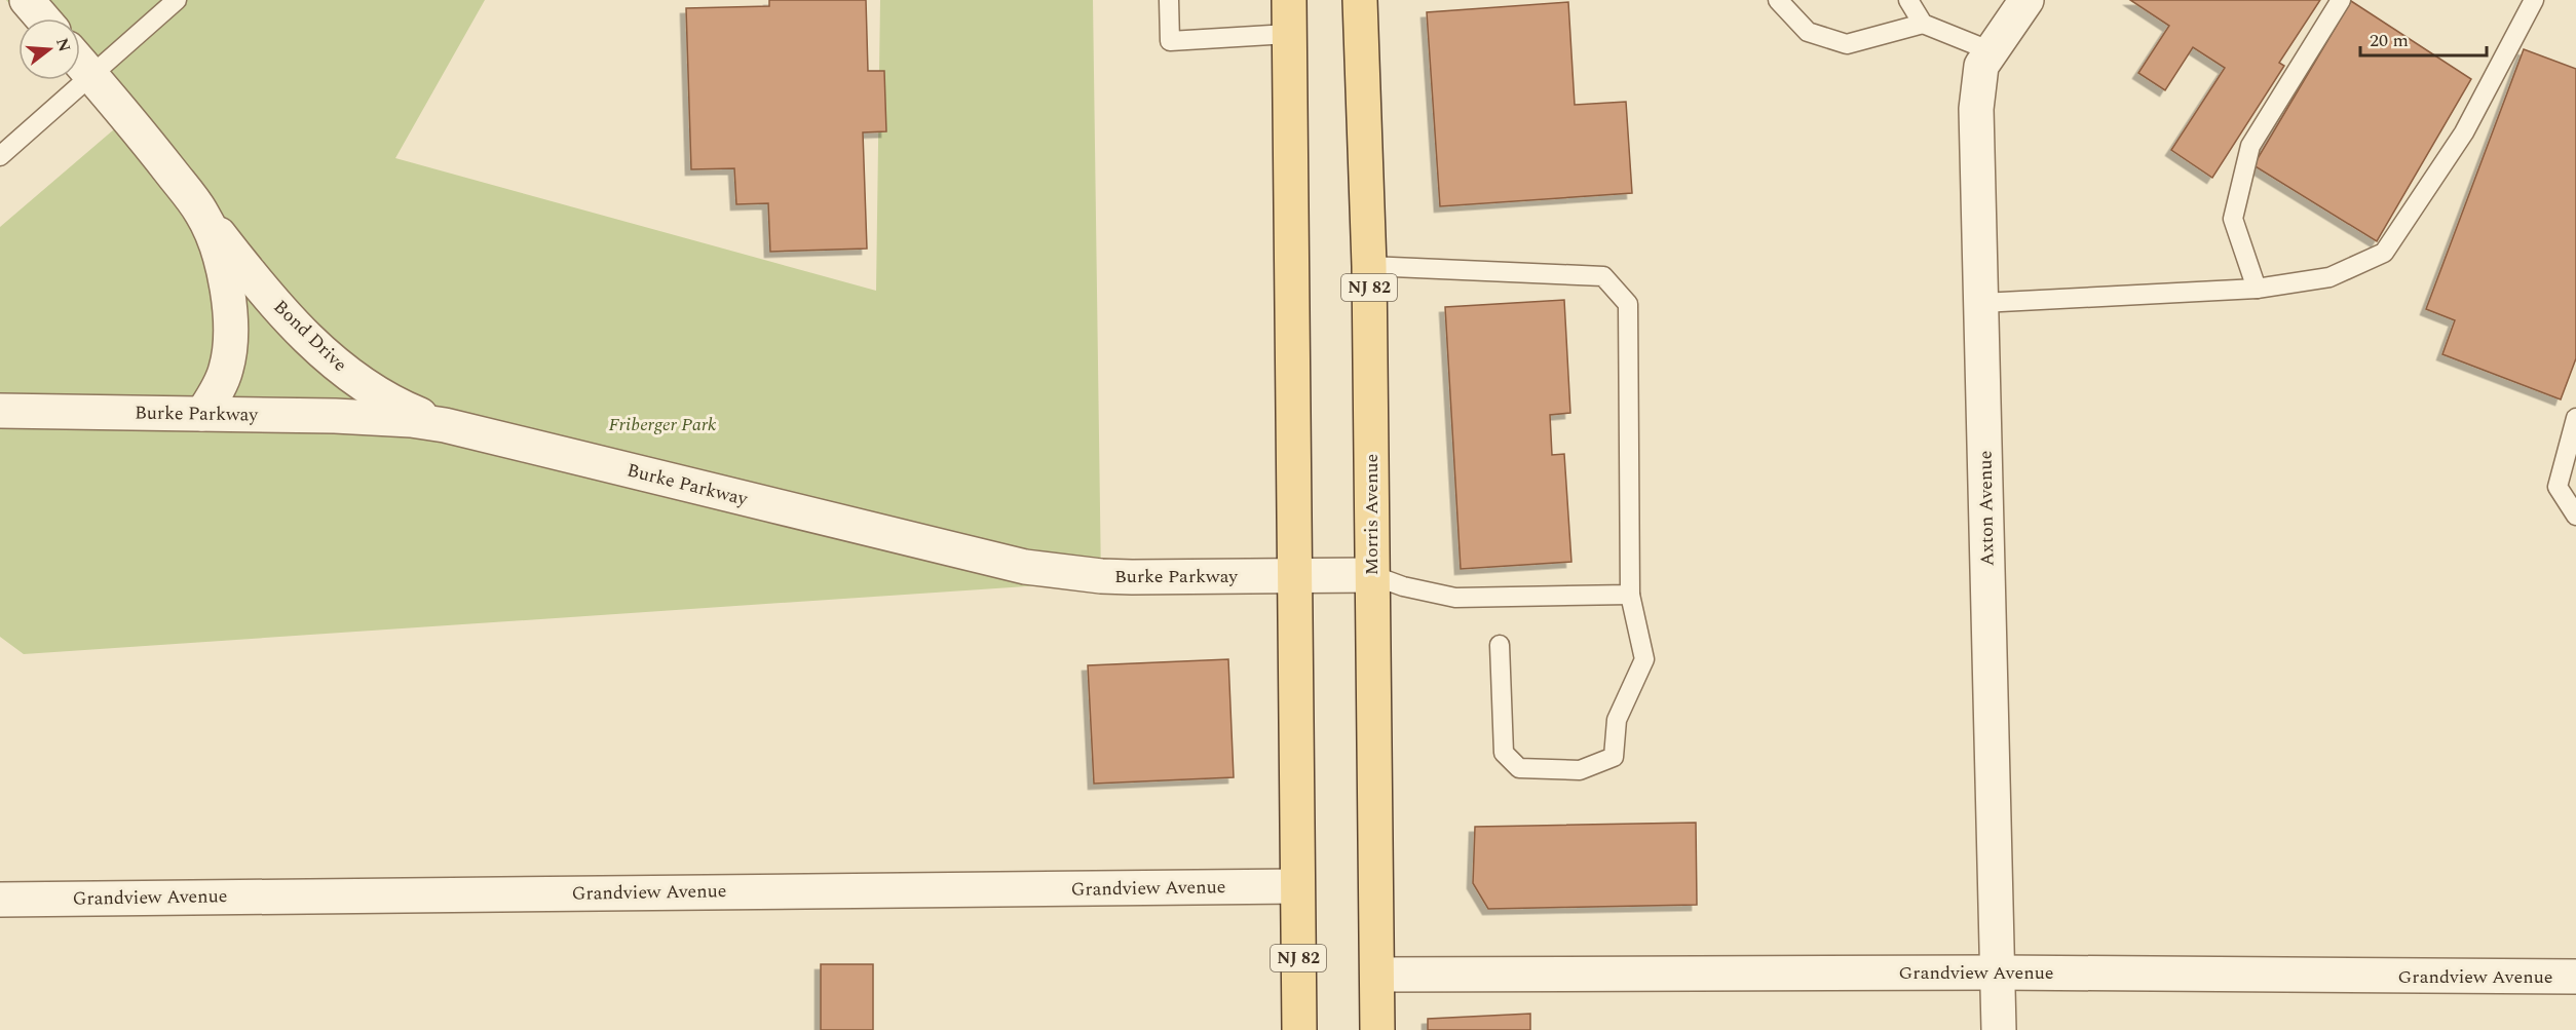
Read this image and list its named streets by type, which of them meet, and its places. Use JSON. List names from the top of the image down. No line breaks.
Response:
{"streets":{"main road":["NJ 82","Morris Avenue"],"street":["Bond Drive","Burke Parkway","Axton Avenue","Grandview Avenue"]},"crossings":[["NJ 82","Burke Parkway"],["NJ 82","Grandview Avenue"],["Bond Drive","Burke Parkway"],["Burke Parkway","Morris Avenue"],["Axton Avenue","Grandview Avenue"],["Morris Avenue","Grandview Avenue"]],"parks":["Friberger Park"],"scale_bar":"20 m","north":"right"}
